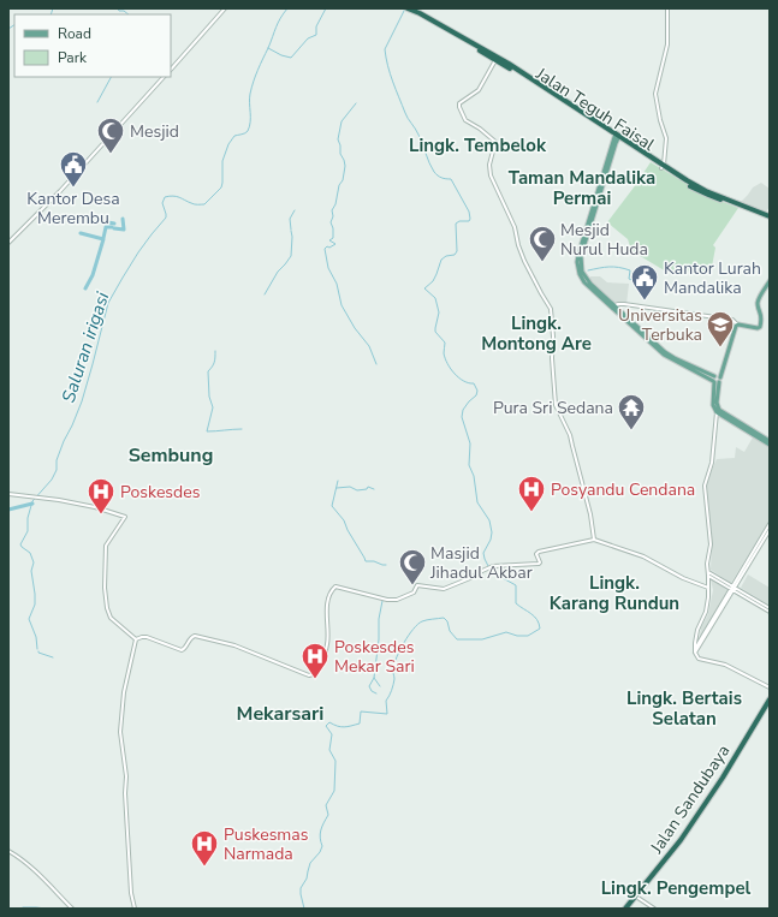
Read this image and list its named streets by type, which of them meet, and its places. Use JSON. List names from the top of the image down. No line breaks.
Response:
{"streets":{"highway":["Jalan Teguh Faisal","Jalan Sandubaya"]},"districts":["Lingk. Tembelok","Taman Mandalika Permai","Lingk. Montong Are","Sembung","Lingk. Karang Rundun","Lingk. Bertais Selatan","Mekarsari","Lingk. Pengempel"],"water":["Saluran irigasi"],"places":{"mosque":["Mesjid","Mesjid Nurul Huda","Masjid Jihadul Akbar"],"public building":["Kantor Desa Merembu","Kantor Lurah Mandalika"],"school or university":["Universitas Terbuka"],"temple":["Pura Sri Sedana"],"hospital":["Posyandu Cendana","Poskesdes","Poskesdes Mekar Sari","Puskesmas Narmada"]},"legend":["Road","Park"]}
